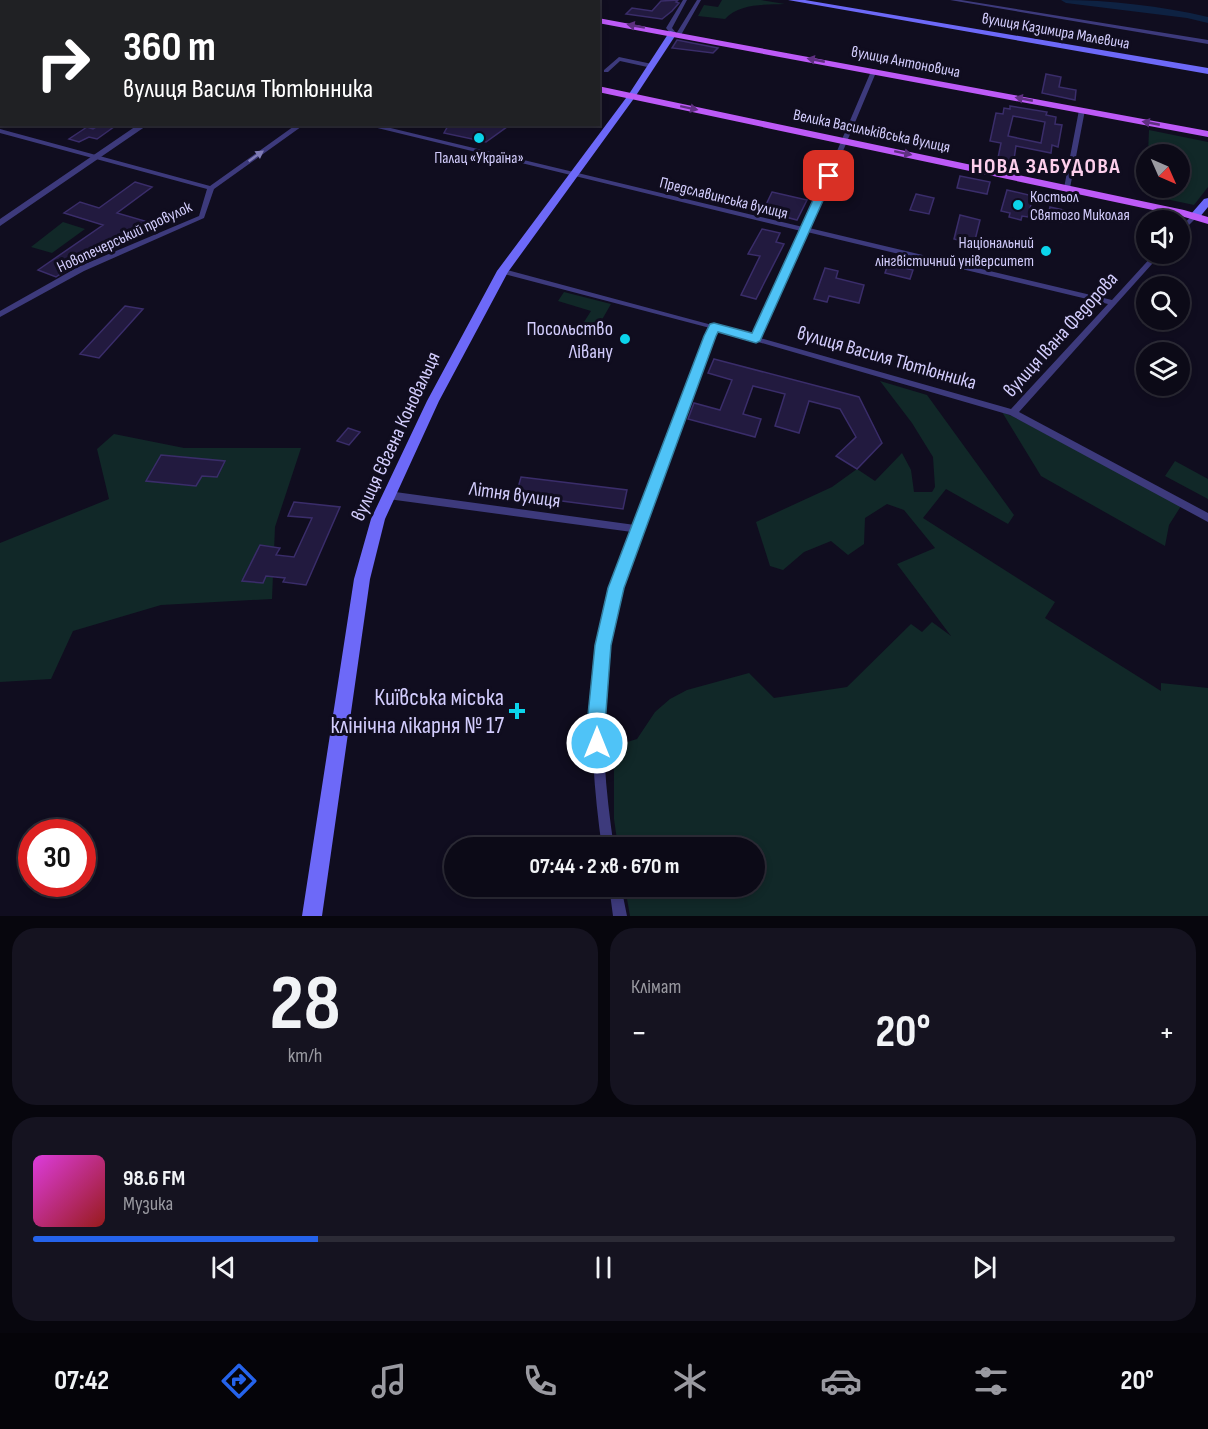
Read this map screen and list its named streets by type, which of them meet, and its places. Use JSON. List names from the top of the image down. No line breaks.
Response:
{"streets":{"main road":["вулиця Казимира Малевича","вулиця Антоновича","Велика Васильківська вулиця","вулиця Євгена Коновальця"],"street":["Предславинська вулиця","Новопечерський провулок","вулиця Івана Федорова","вулиця Василя Тютюнника","Літня вулиця"]},"crossings":[["вулиця Антоновича","вулиця Євгена Коновальця"],["Велика Васильківська вулиця","вулиця Євгена Коновальця"],["Предславинська вулиця","вулиця Івана Федорова"],["Предславинська вулиця","вулиця Євгена Коновальця"],["вулиця Івана Федорова","вулиця Василя Тютюнника"],["вулиця Василя Тютюнника","вулиця Євгена Коновальця"],["вулиця Євгена Коновальця","Літня вулиця"]],"one_way":["вулиця Антоновича","Велика Васильківська вулиця"],"districts":["НОВА ЗАБУДОВА"],"places":{"other":["Палац «Україна»","Костьол Святого Миколая","Національний лінгвістичний університет","Посольство Лівану"],"health":["Київська міська клінічна лікарня № 17"]},"north":"bottom right","page":{"turn":["360 m","вулиця Василя Тютюнника"],"limit":"30","trip":"07:44 · 2 хв · 670 m","tile":[["28","km/h"],"Клімат"],"heat":["−","20°","+"],"song":["98.6 FM","Музика"],"tabs":["07:42","20°"]}}
